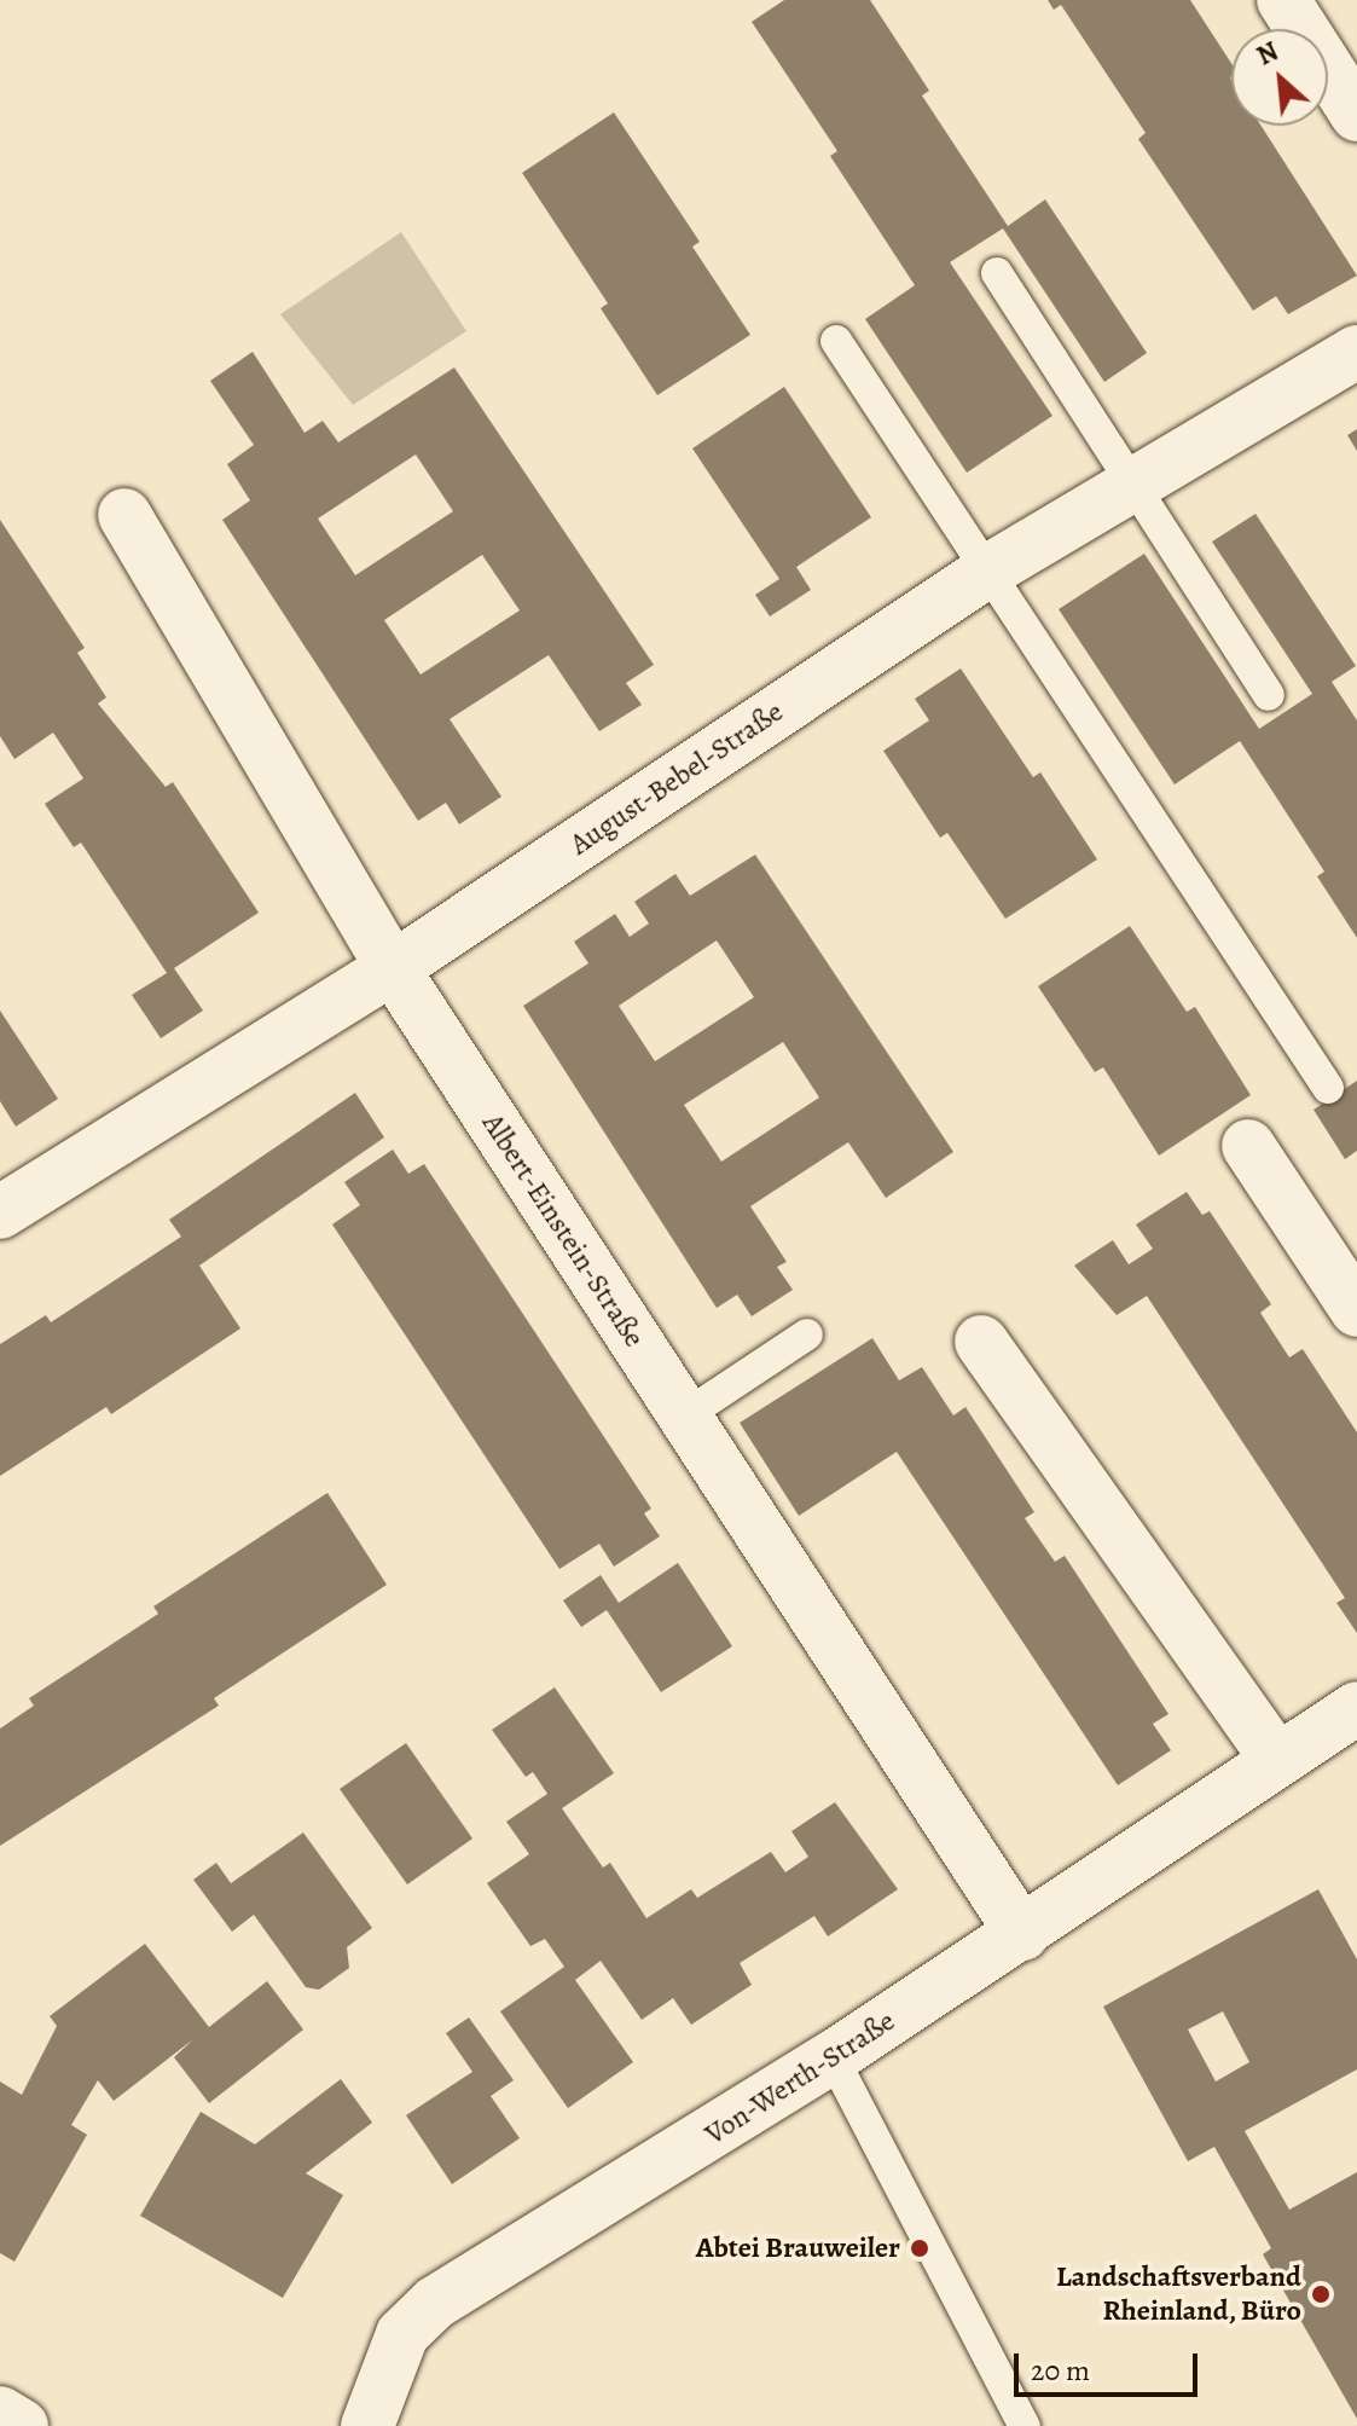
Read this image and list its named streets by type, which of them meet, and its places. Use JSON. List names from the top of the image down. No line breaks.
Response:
{"streets":{"street":["August-Bebel-Straße","Albert-Einstein-Straße","Von-Werth-Straße"]},"crossings":[["August-Bebel-Straße","Albert-Einstein-Straße"],["Albert-Einstein-Straße","Von-Werth-Straße"]],"places":["Abtei Brauweiler","Landschaftsverband Rheinland, Büro"],"scale_bar":"20 m","north":"top left"}
